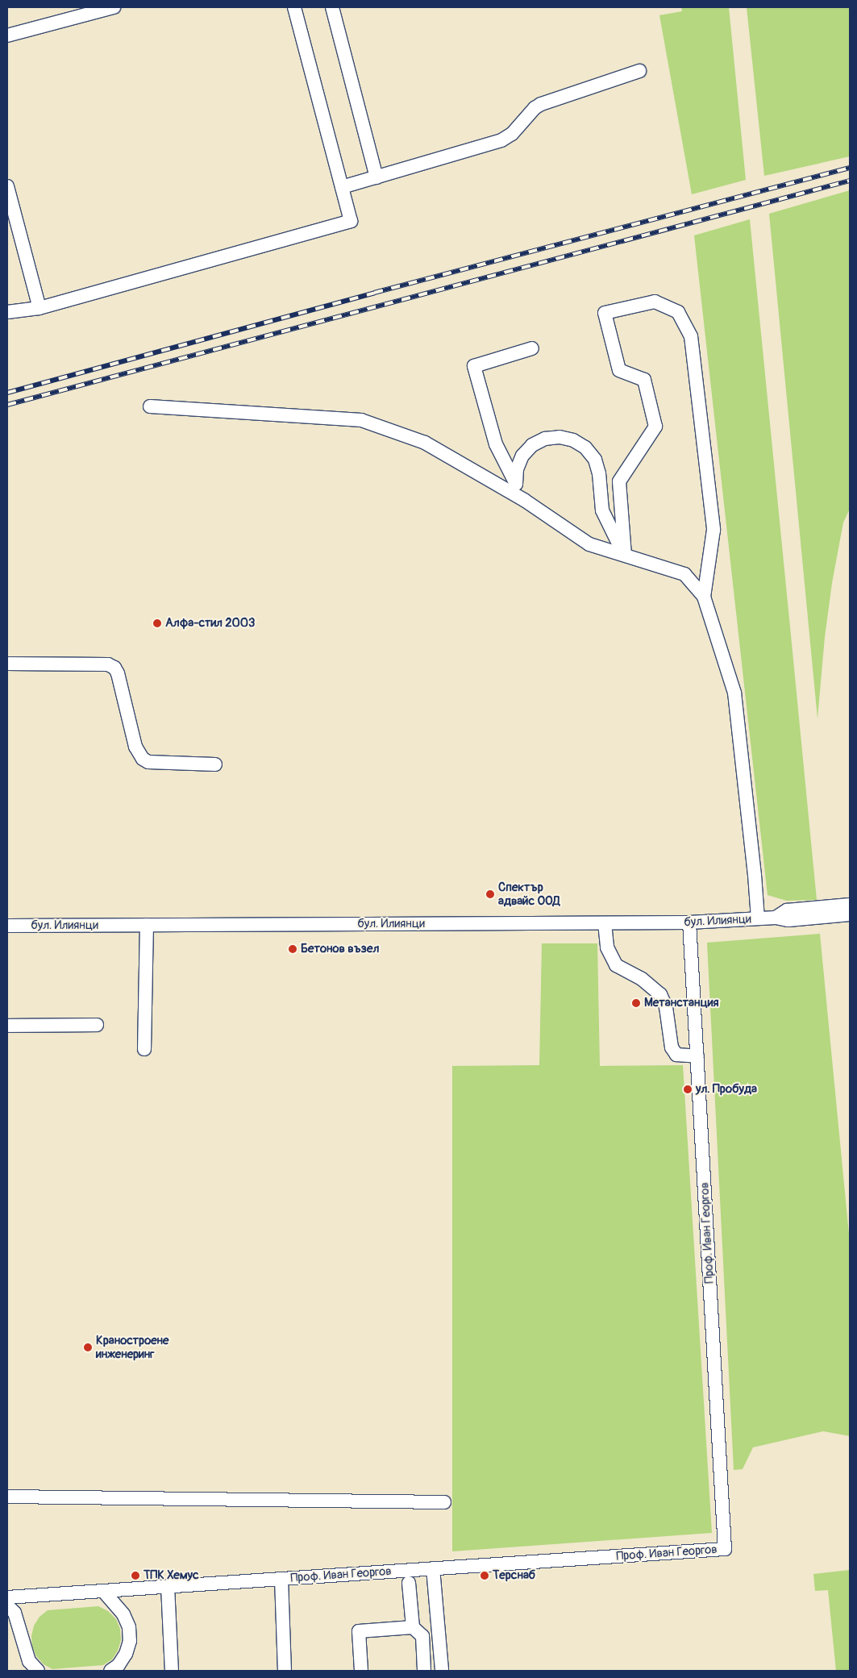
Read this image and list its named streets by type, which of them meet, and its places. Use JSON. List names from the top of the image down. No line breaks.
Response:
{"streets":{"street":["бул. Илиянци","Проф. Иван Георгов"]},"crossings":[["бул. Илиянци","Проф. Иван Георгов"]],"places":["Алфа-стил 2003","Спектър адвайс ООД","Бетонов възел","Метанстанция","ул. Пробуда","Краностроене инженеринг","ТПК Хемус","Терснаб"]}
